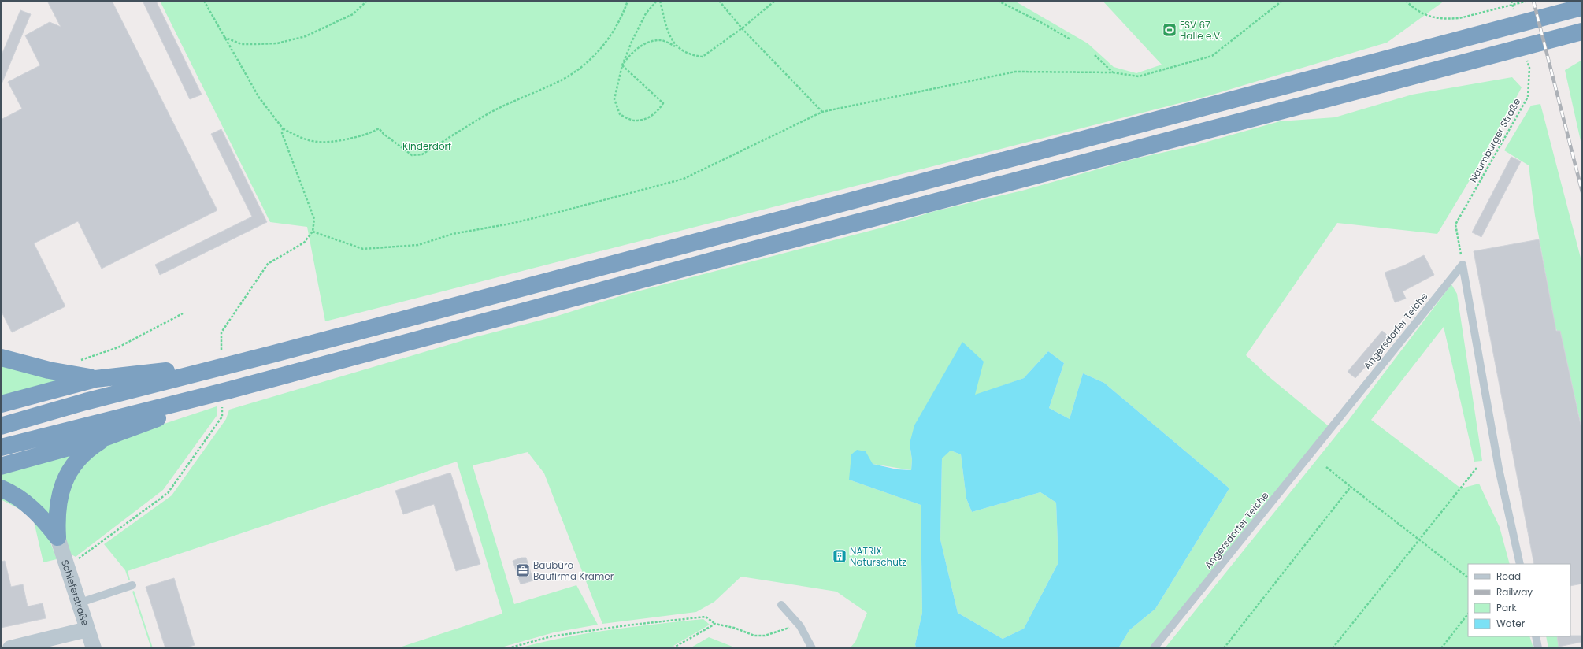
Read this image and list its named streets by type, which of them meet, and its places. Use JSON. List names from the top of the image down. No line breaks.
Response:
{"streets":{"street":["Schieferstraße"],"lane":["Angersdorfer Teiche"],"path":["Naumburger Straße"]},"crossings":[["Naumburger Straße","Angersdorfer Teiche"]],"parks":["Kinderdorf"],"places":{"sports":["FSV 67 Halle e.V."],"building":["NATRIX Naturschutz"],"office":["Baubüro Baufirma Kramer"]},"legend":["Road","Railway","Park","Water"]}
